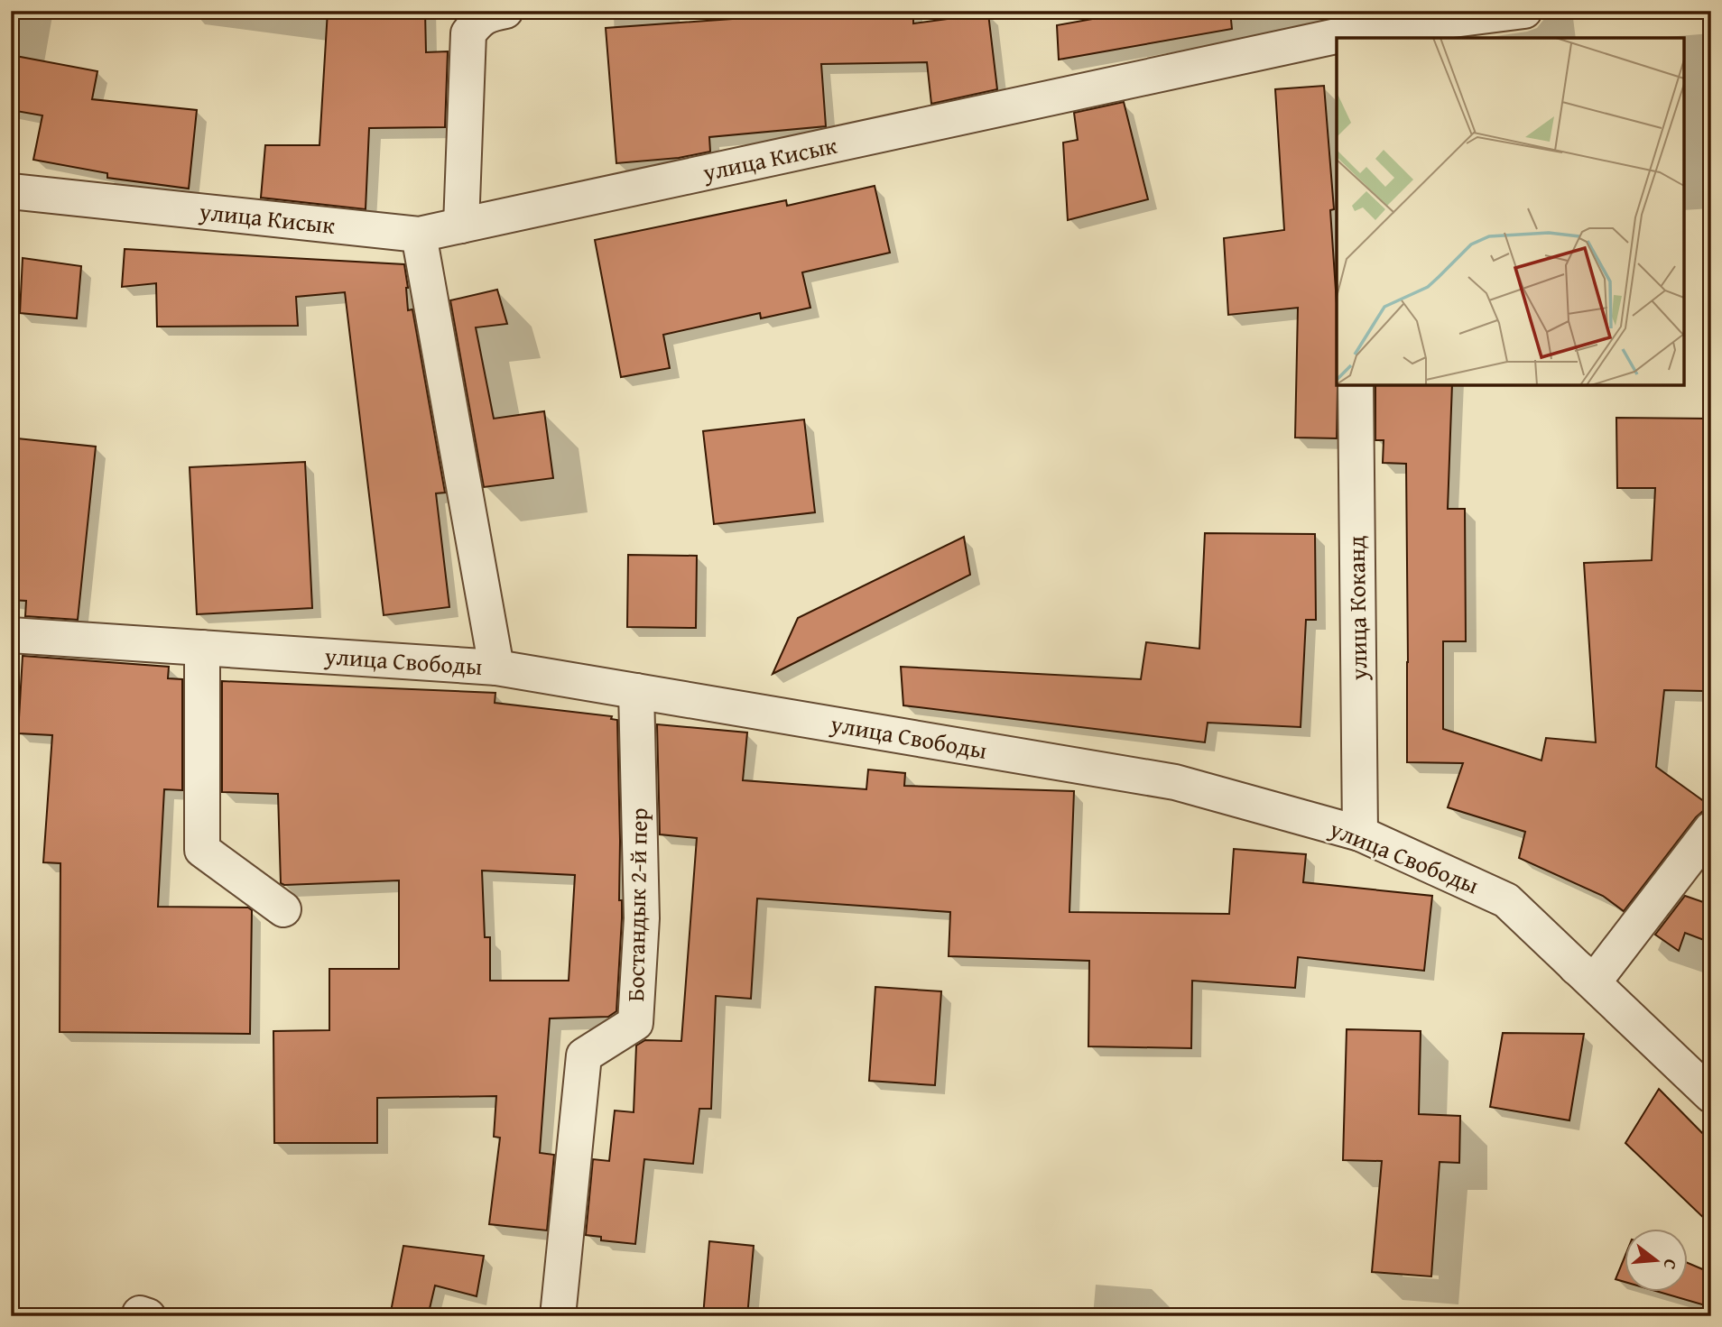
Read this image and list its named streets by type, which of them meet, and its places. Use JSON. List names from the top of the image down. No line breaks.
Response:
{"streets":{"street":["улица Кисык","улица Коканд","улица Свободы","Бостандык 2-й пер"]},"crossings":[["улица Коканд","улица Свободы"],["улица Свободы","Бостандык 2-й пер"]],"north":"right"}
